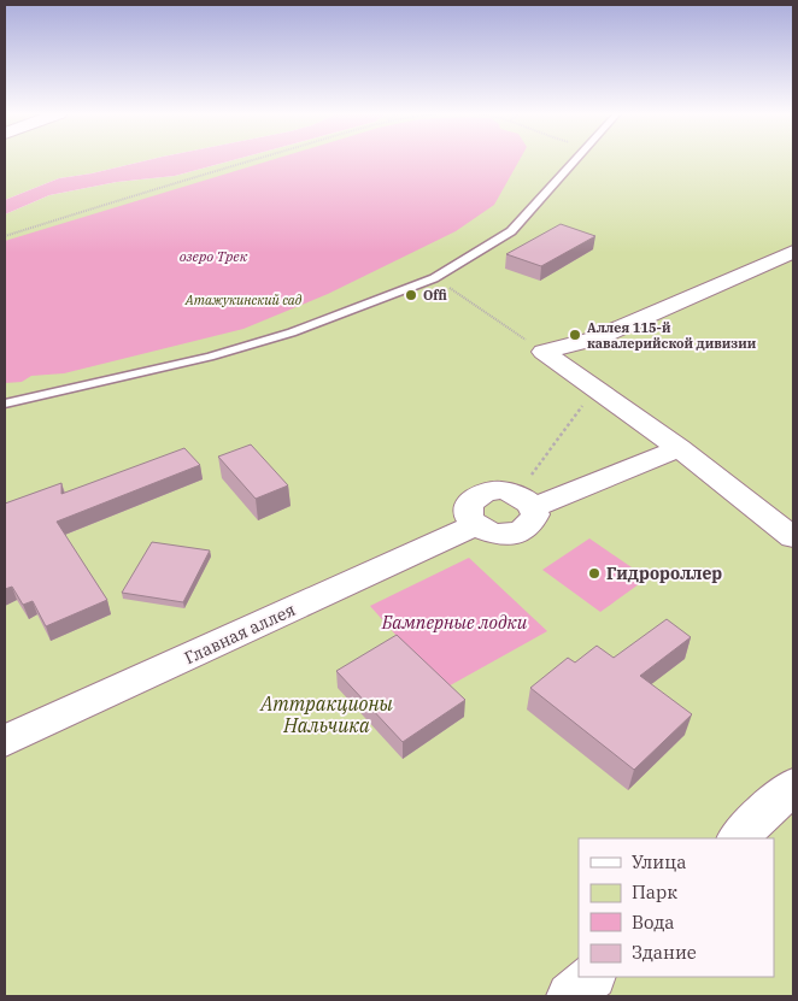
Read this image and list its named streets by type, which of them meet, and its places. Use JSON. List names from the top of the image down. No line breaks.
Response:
{"streets":{"street":["Главная аллея"]},"water":["озеро Трек","Бамперные лодки"],"parks":["Атажукинский сад","Аттракционы Нальчика"],"places":["Offi","Аллея 115-й кавалерийской дивизии","Гидророллер"],"legend":["Улица","Парк","Вода","Здание"]}
